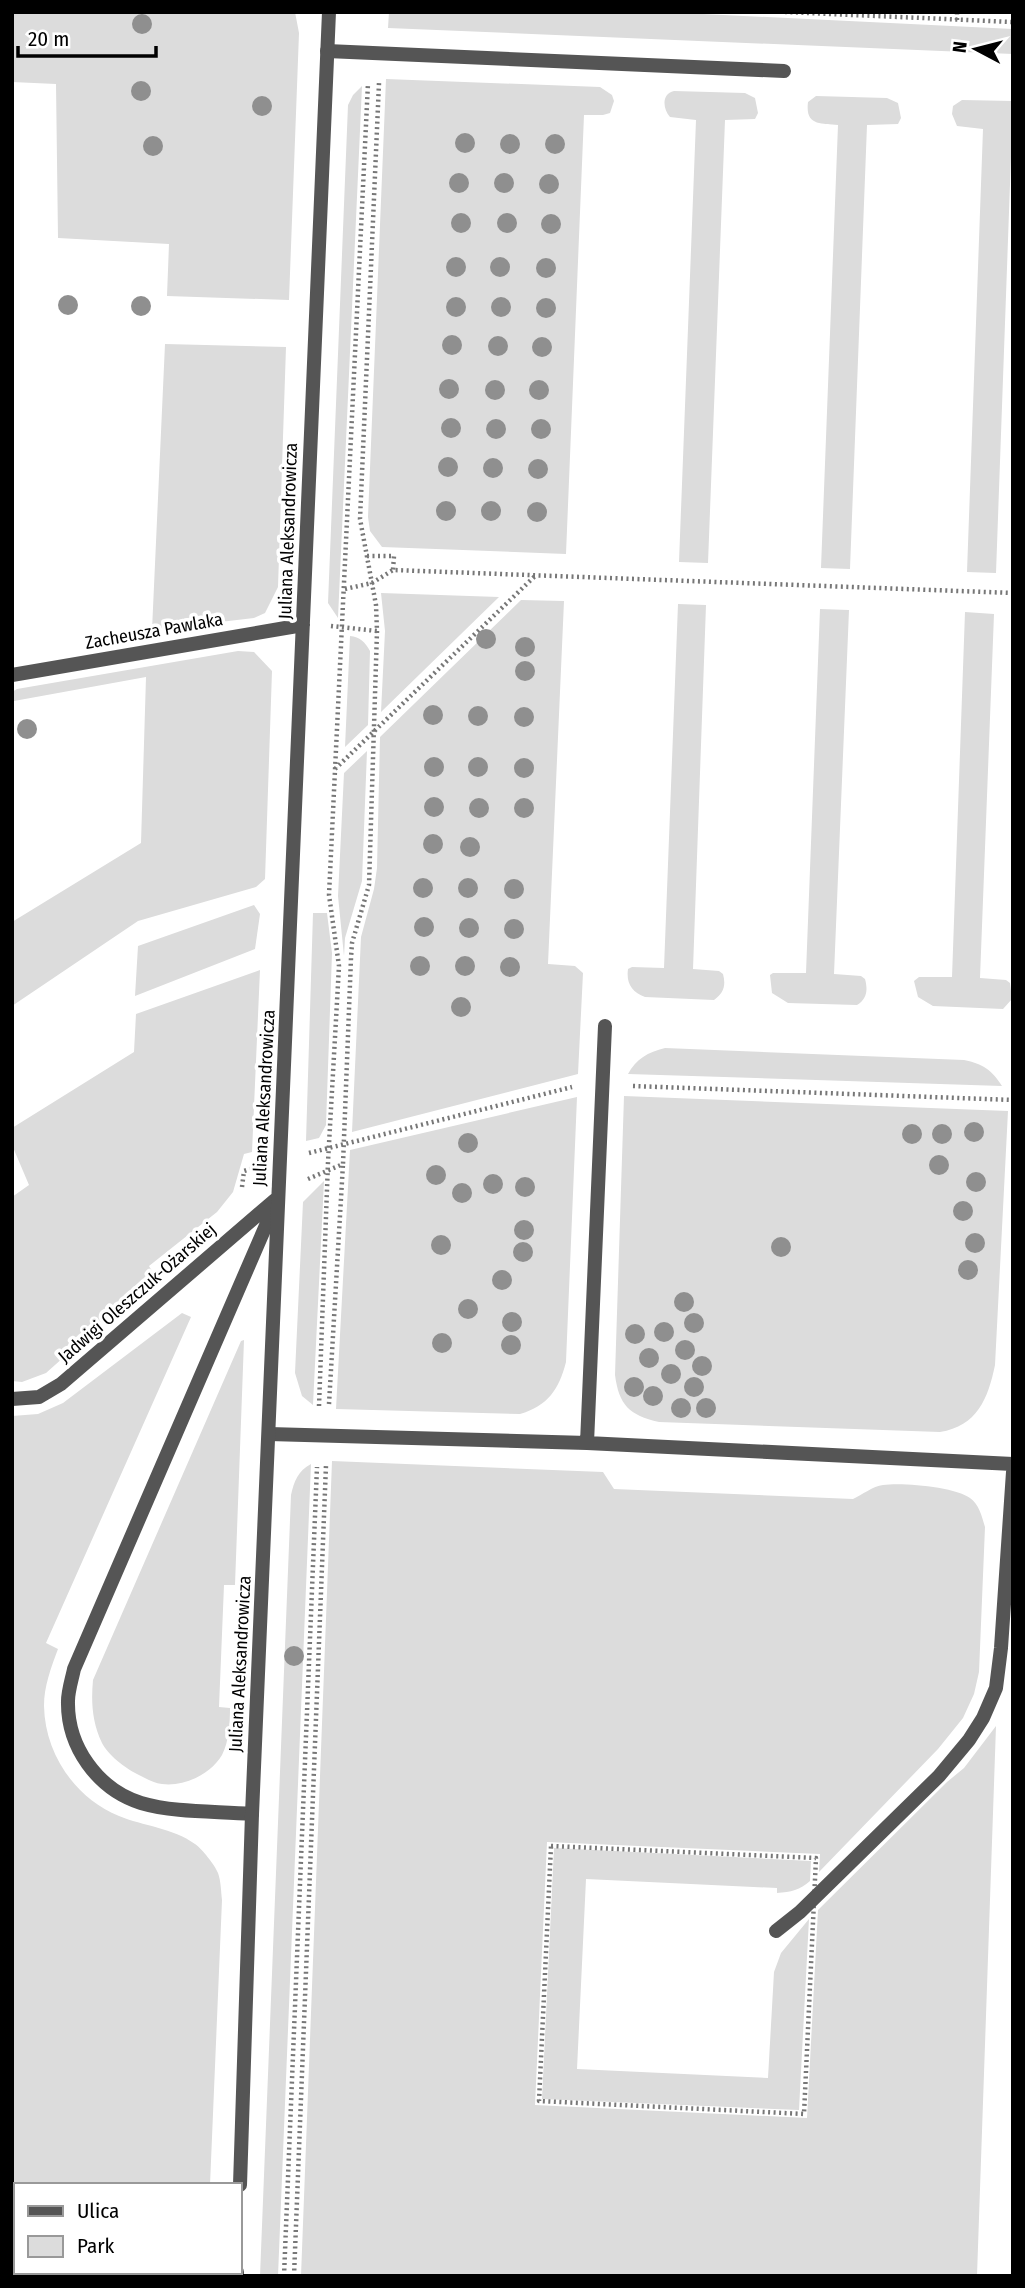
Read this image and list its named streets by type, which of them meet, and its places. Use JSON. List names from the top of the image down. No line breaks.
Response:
{"streets":{"street":["Juliana Aleksandrowicza","Zacheusza Pawlaka","Jadwigi Oleszczuk-Ożarskiej"]},"crossings":[["Juliana Aleksandrowicza","Zacheusza Pawlaka"],["Juliana Aleksandrowicza","Jadwigi Oleszczuk-Ożarskiej"]],"legend":["Ulica","Park"],"scale_bar":"20 m","north":"left"}
